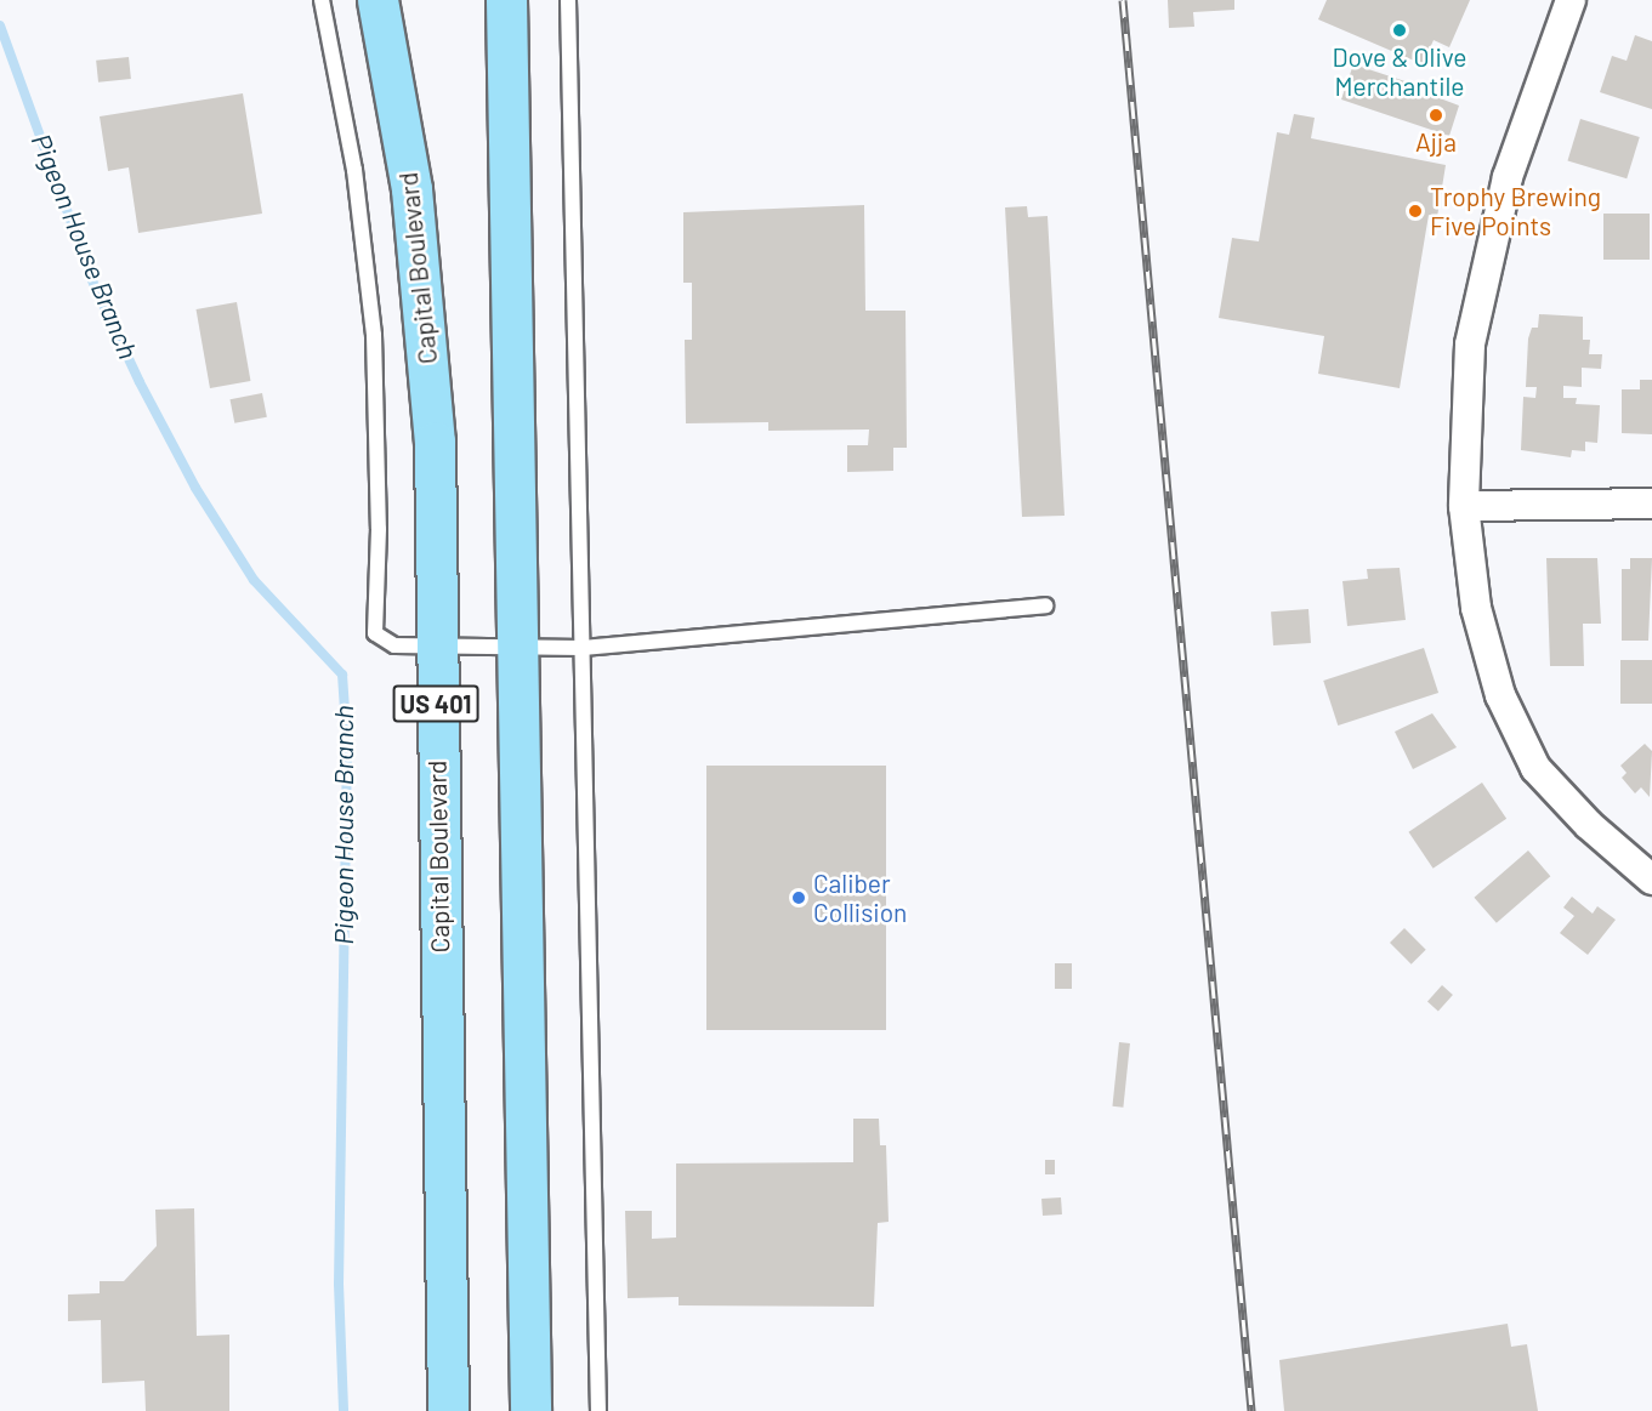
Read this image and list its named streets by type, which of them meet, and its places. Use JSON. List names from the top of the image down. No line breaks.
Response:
{"streets":{"main road":["Capital Boulevard","US 401"]},"water":["Pigeon House Branch"],"places":["Dove & Olive Merchantile","Ajja","Trophy Brewing Five Points","Caliber Collision"]}
